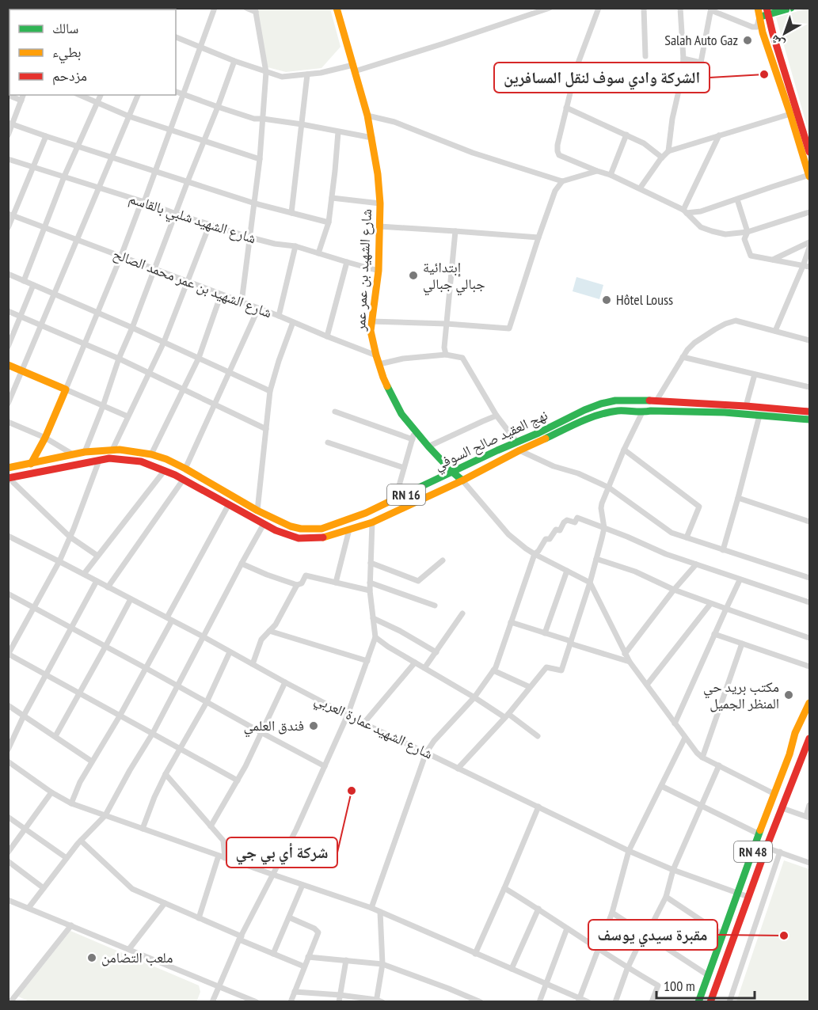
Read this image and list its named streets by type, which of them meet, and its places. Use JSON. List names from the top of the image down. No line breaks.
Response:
{"streets":{"main road":["شارع الشهيد بن عمر عمر","نهج العقيد صالح السوفي","RN 16","RN 48"],"street":["شارع الشهيد شلبي بالقاسم","شارع الشهيد بن عمر محمد الصالح","شارع الشهيد عمارة العربي"]},"crossings":[["شارع الشهيد شلبي بالقاسم","شارع الشهيد بن عمر عمر"],["شارع الشهيد بن عمر عمر","شارع الشهيد بن عمر محمد الصالح"],["شارع الشهيد بن عمر عمر","نهج العقيد صالح السوفي"],["شارع الشهيد عمارة العربي","RN 48"]],"places":["Salah Auto Gaz","الشركة وادي سوف لنقل المسافرين","إبتدائية جبالي جبالي","Hôtel Louss","مكتب بريد حي المنظر الجميل","فندق العلمي","شركة أي بي جي","مقبرة سيدي يوسف","ملعب التضامن"],"legend":["سالك","بطيء","مزدحم"],"scale_bar":"100 m","north":"bottom left"}
